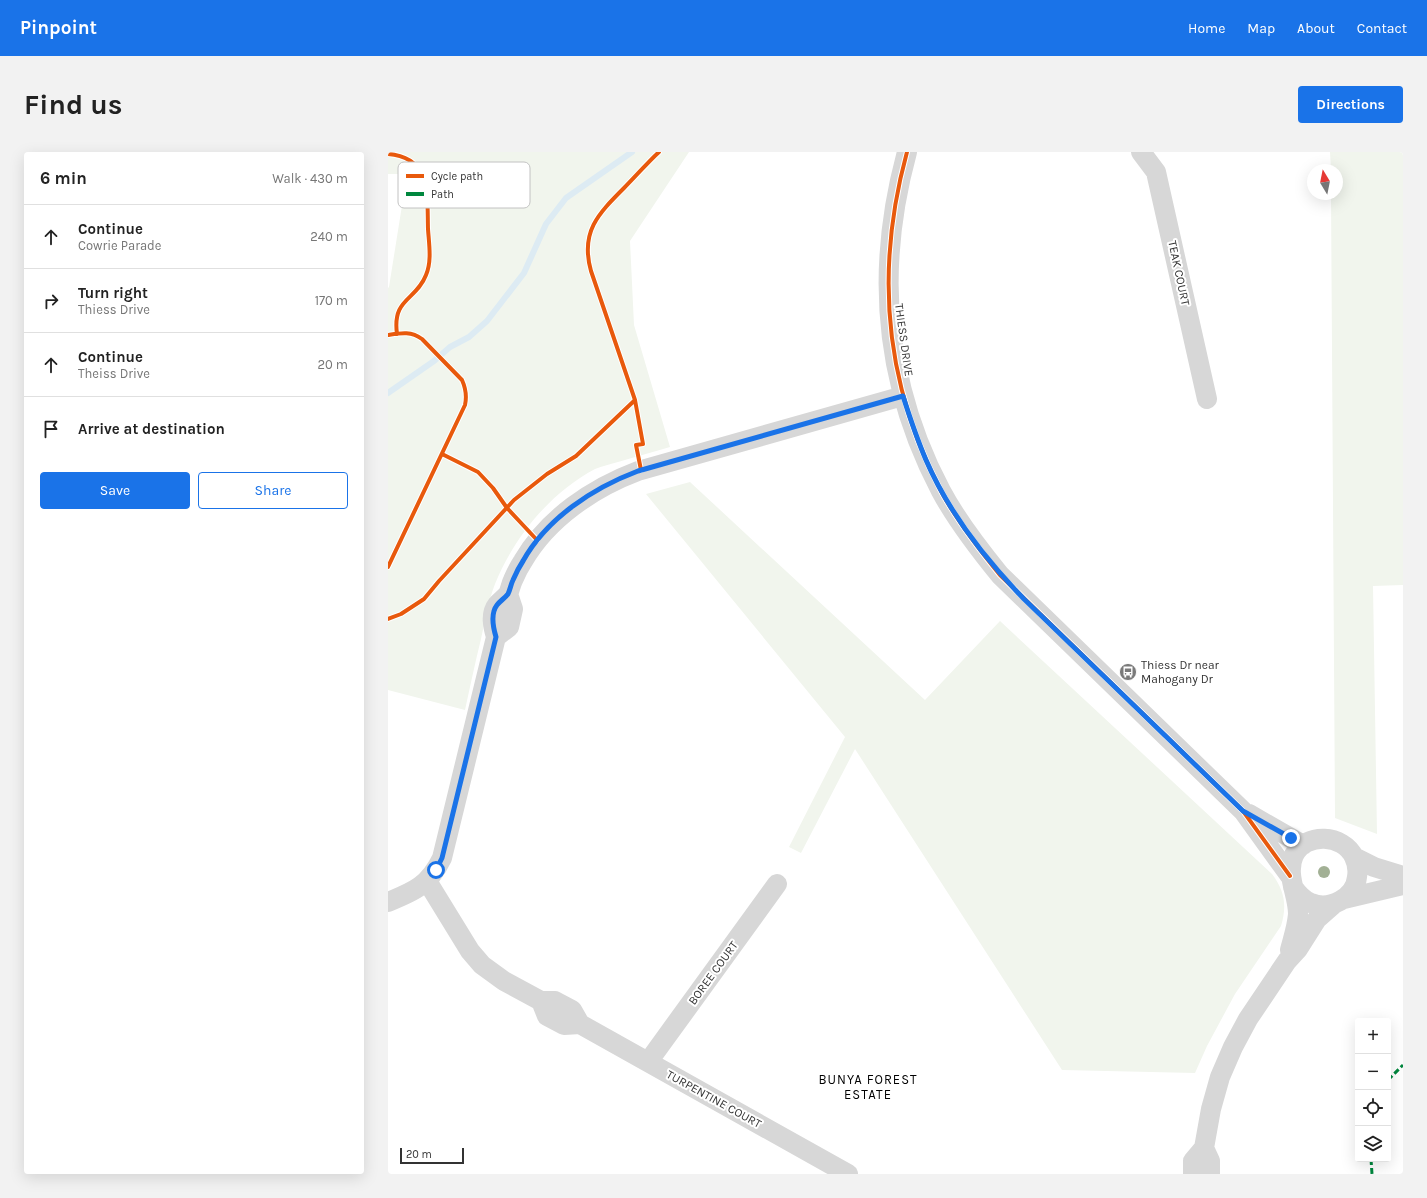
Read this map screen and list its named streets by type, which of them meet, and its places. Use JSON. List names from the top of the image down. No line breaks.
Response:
{"streets":{"street":["TEAK COURT","THIESS DRIVE","BOREE COURT","TURPENTINE COURT"]},"crossings":[["BOREE COURT","TURPENTINE COURT"]],"districts":["BUNYA FOREST ESTATE"],"places":{"bus stop":["Thiess Dr near Mahogany Dr"]},"legend":["Cycle path","Path"],"scale_bar":"20 m","north":"top","page":{"header":"Pinpoint","nav":["Home","Map","About","Contact"],"buttons":["Directions",["Save","Share"]],"title":"Find us","heading":["6 min","Walk · 430 m"],"list":[["Continue","Cowrie Parade","240 m"],["Turn right","Thiess Drive","170 m"],["Continue","Theiss Drive","20 m"],"Arrive at destination"],"map_buttons":["+","−"],"scale":"20 m"}}
